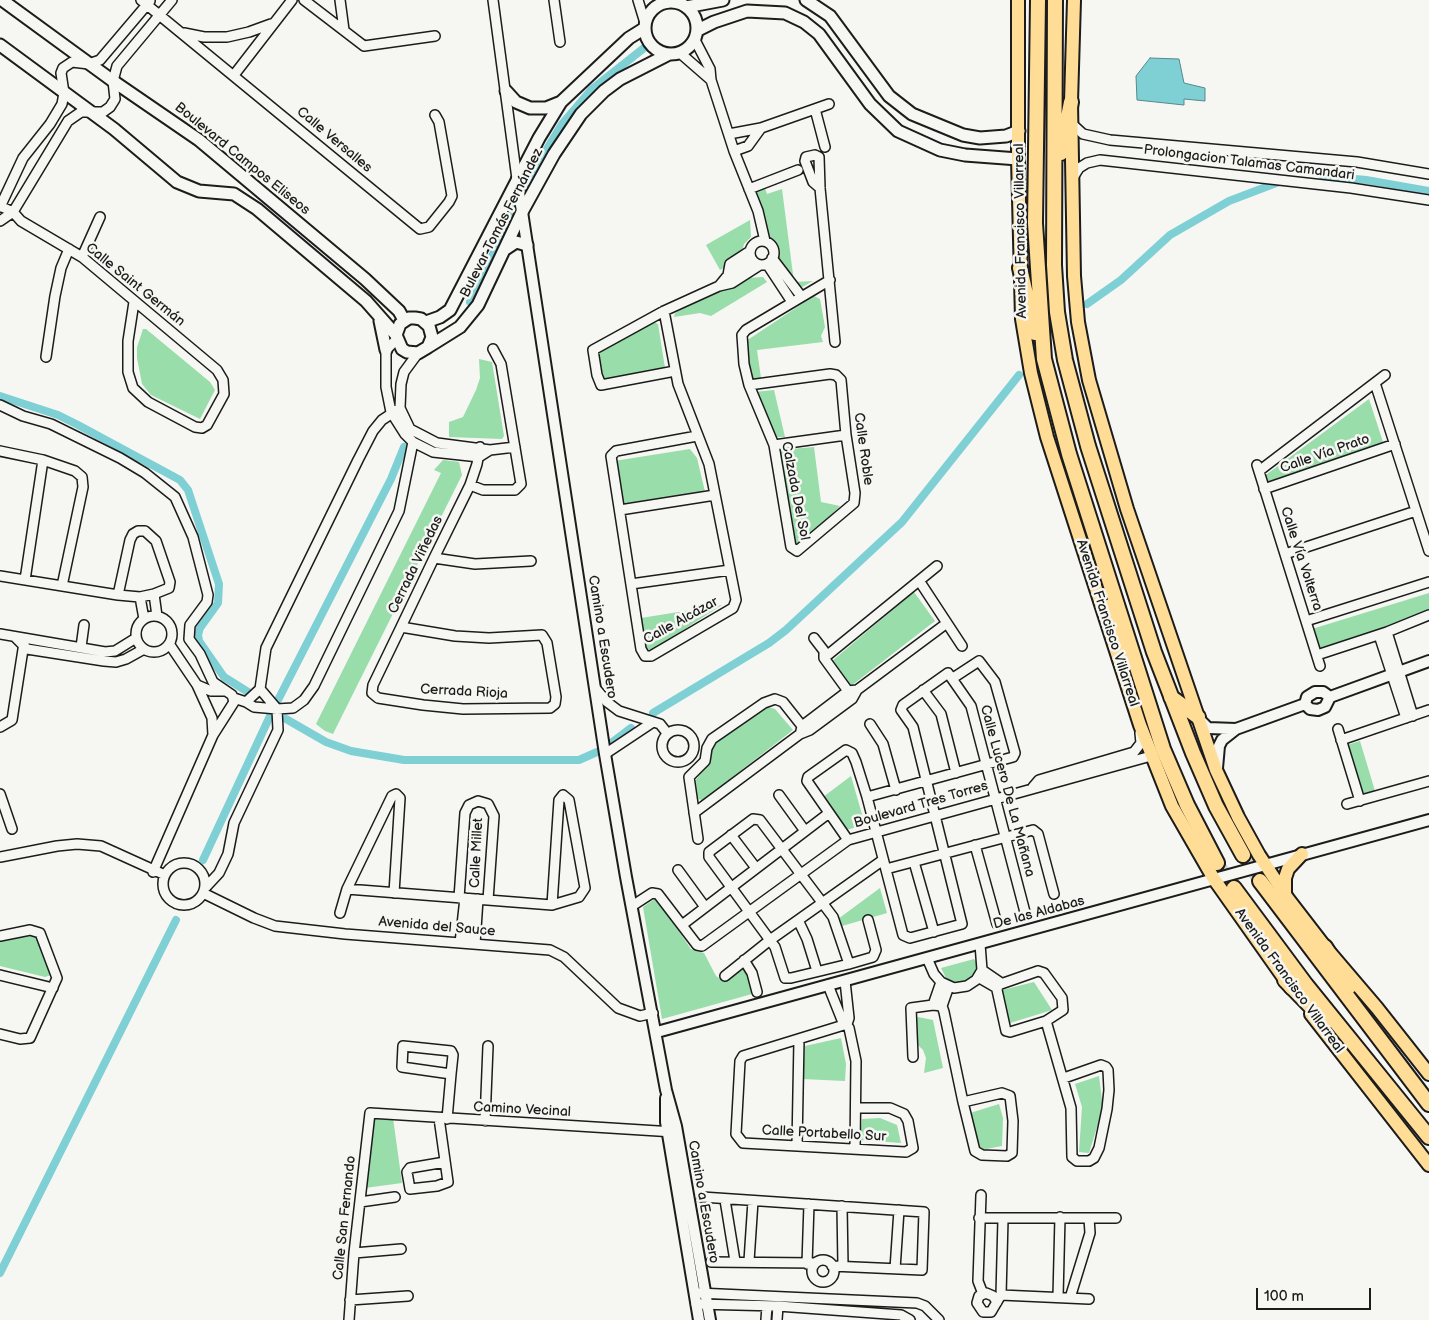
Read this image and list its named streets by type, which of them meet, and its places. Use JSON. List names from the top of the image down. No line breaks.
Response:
{"streets":{"highway":["Avenida Francisco Villarreal"],"main road":["Boulevard Campos Eliseos","Bulevar Tomás Fernández"],"street":["Calle Versalles","Prolongacion Talamas Camandari","Calle Saint Germán","Calle Roble","Calle Vía Prato","Calzada Del Sol","Calle Vía Volterra","Cerrada Viñedas","Calle Alcázar","Camino a Escudero","Cerrada Rioja","Calle Lucero De La Mañana","Boulevard Tres Torres","Calle Millet","De las Aldabas","Avenida del Sauce","Camino Vecinal","Calle Portabello Sur","Calle San Fernando"]},"crossings":[["Boulevard Campos Eliseos","Bulevar Tomás Fernández"],["Bulevar Tomás Fernández","Camino a Escudero"],["Avenida Francisco Villarreal","Boulevard Tres Torres"],["Avenida Francisco Villarreal","De las Aldabas"],["Calle Roble","Calzada Del Sol"],["Calle Vía Prato","Calle Vía Volterra"],["Cerrada Viñedas","Cerrada Rioja"],["Camino a Escudero","De las Aldabas"],["Camino a Escudero","Avenida del Sauce"],["Camino a Escudero","Camino Vecinal"],["Calle Lucero De La Mañana","Boulevard Tres Torres"],["Camino Vecinal","Calle San Fernando"]],"scale_bar":"100 m"}
